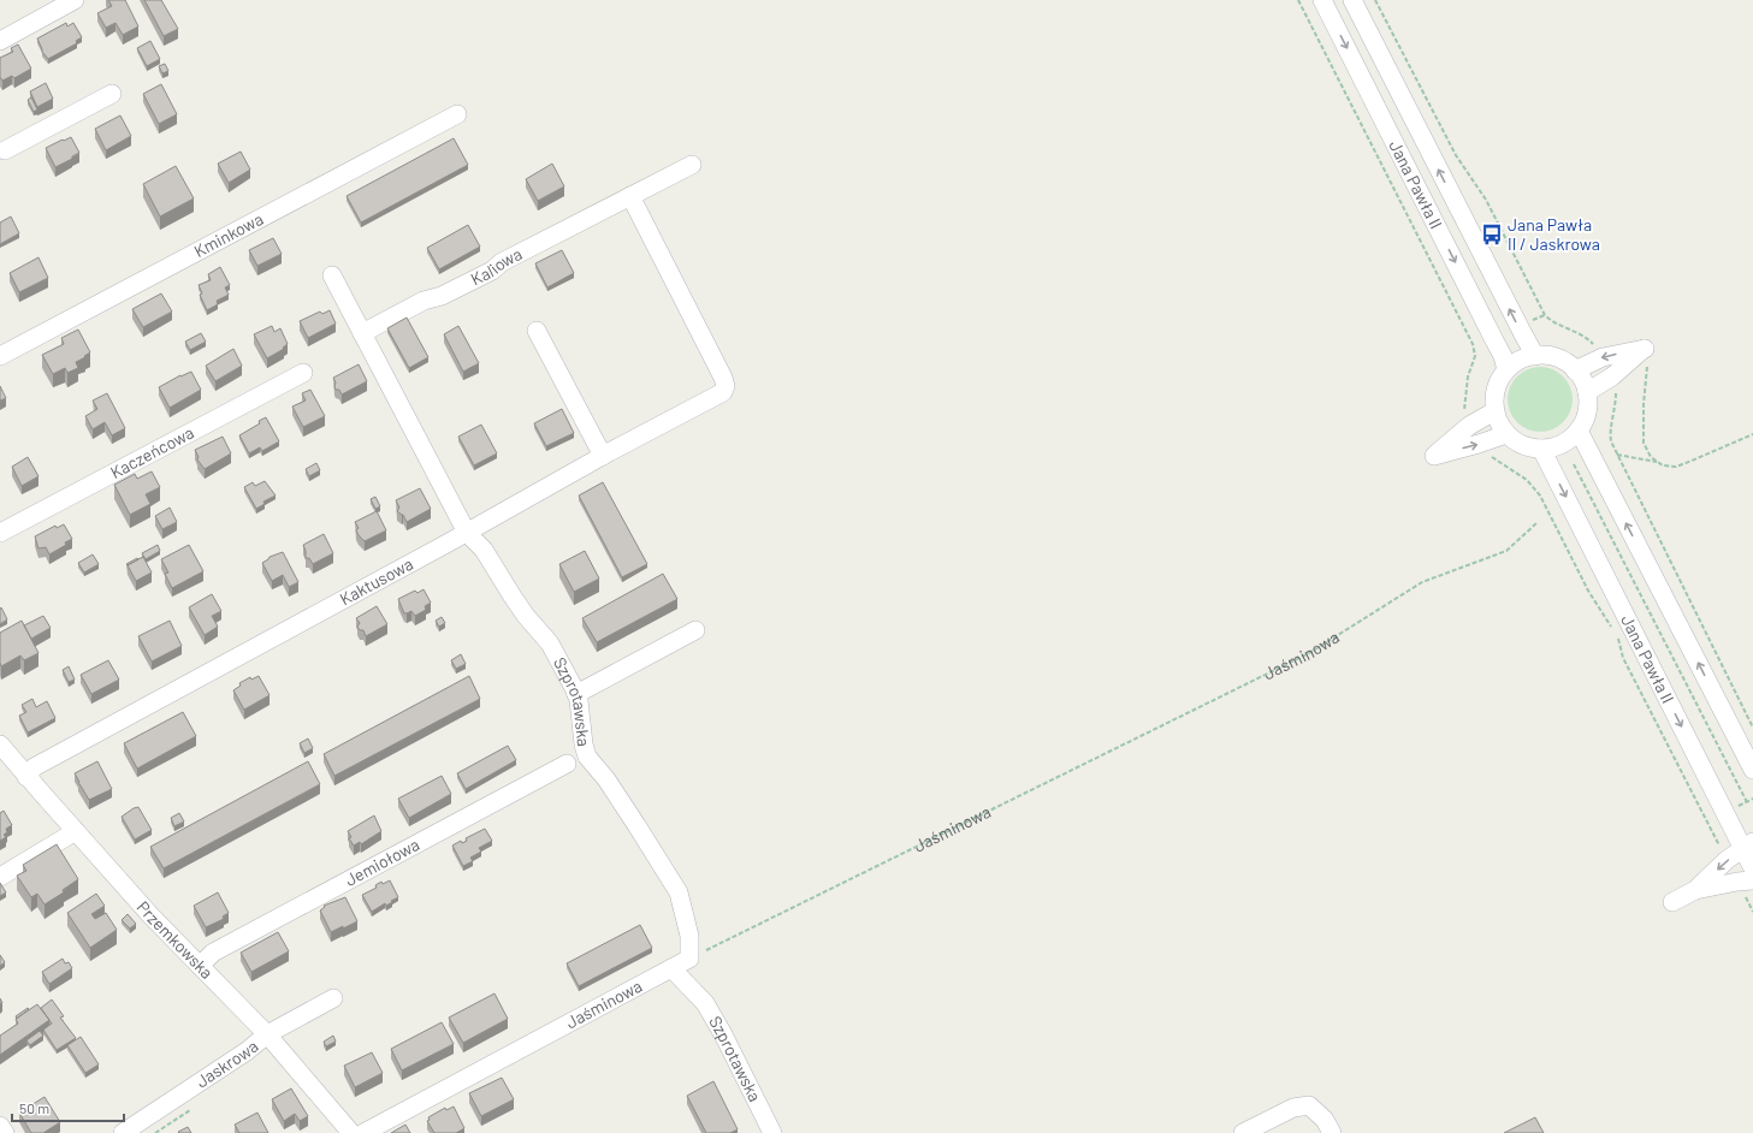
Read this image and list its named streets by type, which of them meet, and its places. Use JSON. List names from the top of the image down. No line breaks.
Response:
{"streets":{"street":["Jana Pawła II","Kminkowa","Kaliowa","Kaczeńcowa","Kaktusowa","Jaśminowa","Szprotawska","Jemiołowa","Przemkowska","Jaskrowa"]},"crossings":[["Kaliowa","Kaktusowa"],["Kaliowa","Szprotawska"],["Kaktusowa","Szprotawska"],["Kaktusowa","Przemkowska"],["Jaśminowa","Szprotawska"],["Jemiołowa","Przemkowska"],["Przemkowska","Jaskrowa"]],"places":{"bus stop":["Jana Pawła II / Jaskrowa"]},"scale_bar":"50 m"}
